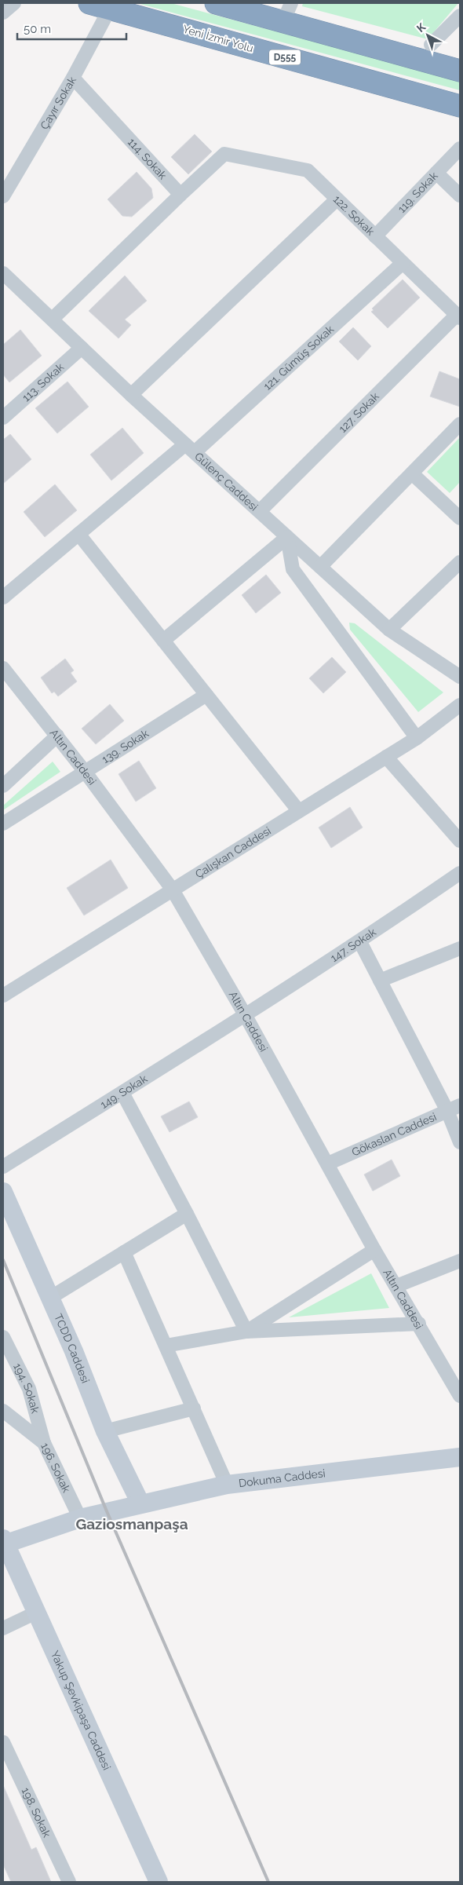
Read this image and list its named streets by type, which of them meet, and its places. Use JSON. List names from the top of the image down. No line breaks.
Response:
{"streets":{"highway":["Yeni İzmir Yolu","D555"],"main road":["TCDD Caddesi","Dokuma Caddesi","Yakup Şevkipaşa Caddesi"],"street":["Çayır Sokak","114. Sokak","119. Sokak","122. Sokak","121. Gümüş Sokak","113. Sokak","127. Sokak","Gülenç Caddesi","139. Sokak","Altın Caddesi","Çalışkan Caddesi","147. Sokak","149. Sokak","Gökaslan Caddesi","194. Sokak","196. Sokak","198. Sokak"]},"crossings":[["Yeni İzmir Yolu","Çayır Sokak"],["Çayır Sokak","114. Sokak"],["114. Sokak","122. Sokak"],["119. Sokak","122. Sokak"],["122. Sokak","121. Gümüş Sokak"],["122. Sokak","127. Sokak"],["121. Gümüş Sokak","Gülenç Caddesi"],["113. Sokak","Gülenç Caddesi"],["127. Sokak","Gülenç Caddesi"],["139. Sokak","Altın Caddesi"],["Altın Caddesi","Çalışkan Caddesi"],["Altın Caddesi","147. Sokak"],["Altın Caddesi","149. Sokak"],["Altın Caddesi","Gökaslan Caddesi"],["147. Sokak","149. Sokak"],["TCDD Caddesi","Dokuma Caddesi"],["194. Sokak","196. Sokak"],["196. Sokak","Dokuma Caddesi"],["Dokuma Caddesi","Yakup Şevkipaşa Caddesi"]],"districts":["Gaziosmanpaşa"],"scale_bar":"50 m","north":"top left"}
